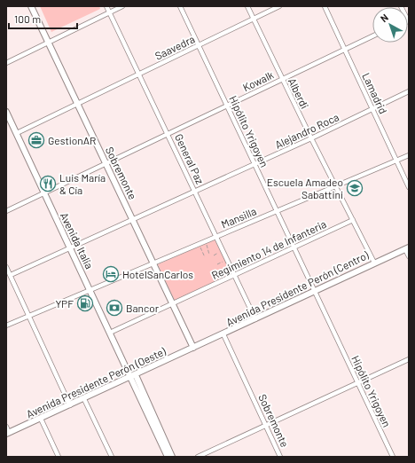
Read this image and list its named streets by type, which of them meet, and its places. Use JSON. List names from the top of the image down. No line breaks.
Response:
{"streets":{"main road":["Sobremonte","Avenida Italia","Avenida Presidente Perón (Centro)","Avenida Presidente Perón (Oeste)"],"street":["Saavedra","Kowalk","Alberdi","Lamadrid","Alejandro Roca","Hipólito Yrigoyen","General Paz","Mansilla","Regimiento 14 de Infanteria"]},"crossings":[["Saavedra","Alberdi"],["Saavedra","Hipólito Yrigoyen"],["Saavedra","General Paz"],["Saavedra","Sobremonte"],["Saavedra","Avenida Italia"],["Kowalk","Alberdi"],["Kowalk","Lamadrid"],["Kowalk","Hipólito Yrigoyen"],["Kowalk","General Paz"],["Kowalk","Sobremonte"],["Kowalk","Avenida Italia"],["Alberdi","Alejandro Roca"],["Alberdi","Mansilla"],["Alberdi","Regimiento 14 de Infanteria"],["Alberdi","Avenida Presidente Perón (Centro)"],["Lamadrid","Alejandro Roca"],["Lamadrid","Mansilla"],["Alejandro Roca","Hipólito Yrigoyen"],["Alejandro Roca","General Paz"],["Alejandro Roca","Sobremonte"],["Alejandro Roca","Avenida Italia"],["Hipólito Yrigoyen","Mansilla"],["Hipólito Yrigoyen","Regimiento 14 de Infanteria"],["Hipólito Yrigoyen","Avenida Presidente Perón (Centro)"],["General Paz","Mansilla"],["General Paz","Regimiento 14 de Infanteria"],["General Paz","Avenida Presidente Perón (Centro)"],["Sobremonte","Mansilla"],["Sobremonte","Regimiento 14 de Infanteria"],["Sobremonte","Avenida Presidente Perón (Centro)"],["Sobremonte","Avenida Presidente Perón (Oeste)"],["Mansilla","Avenida Italia"],["Avenida Italia","Regimiento 14 de Infanteria"],["Avenida Italia","Avenida Presidente Perón (Oeste)"],["Avenida Presidente Perón (Centro)","Avenida Presidente Perón (Oeste)"]],"places":{"office":["GestionAR"],"restaurant":["Luis María & Cía"],"school or university":["Escuela Amadeo Sabattini"],"hotel":["HotelSanCarlos"],"fuel station":["YPF"],"bank":["Bancor"]},"scale_bar":"100 m","north":"top left"}
